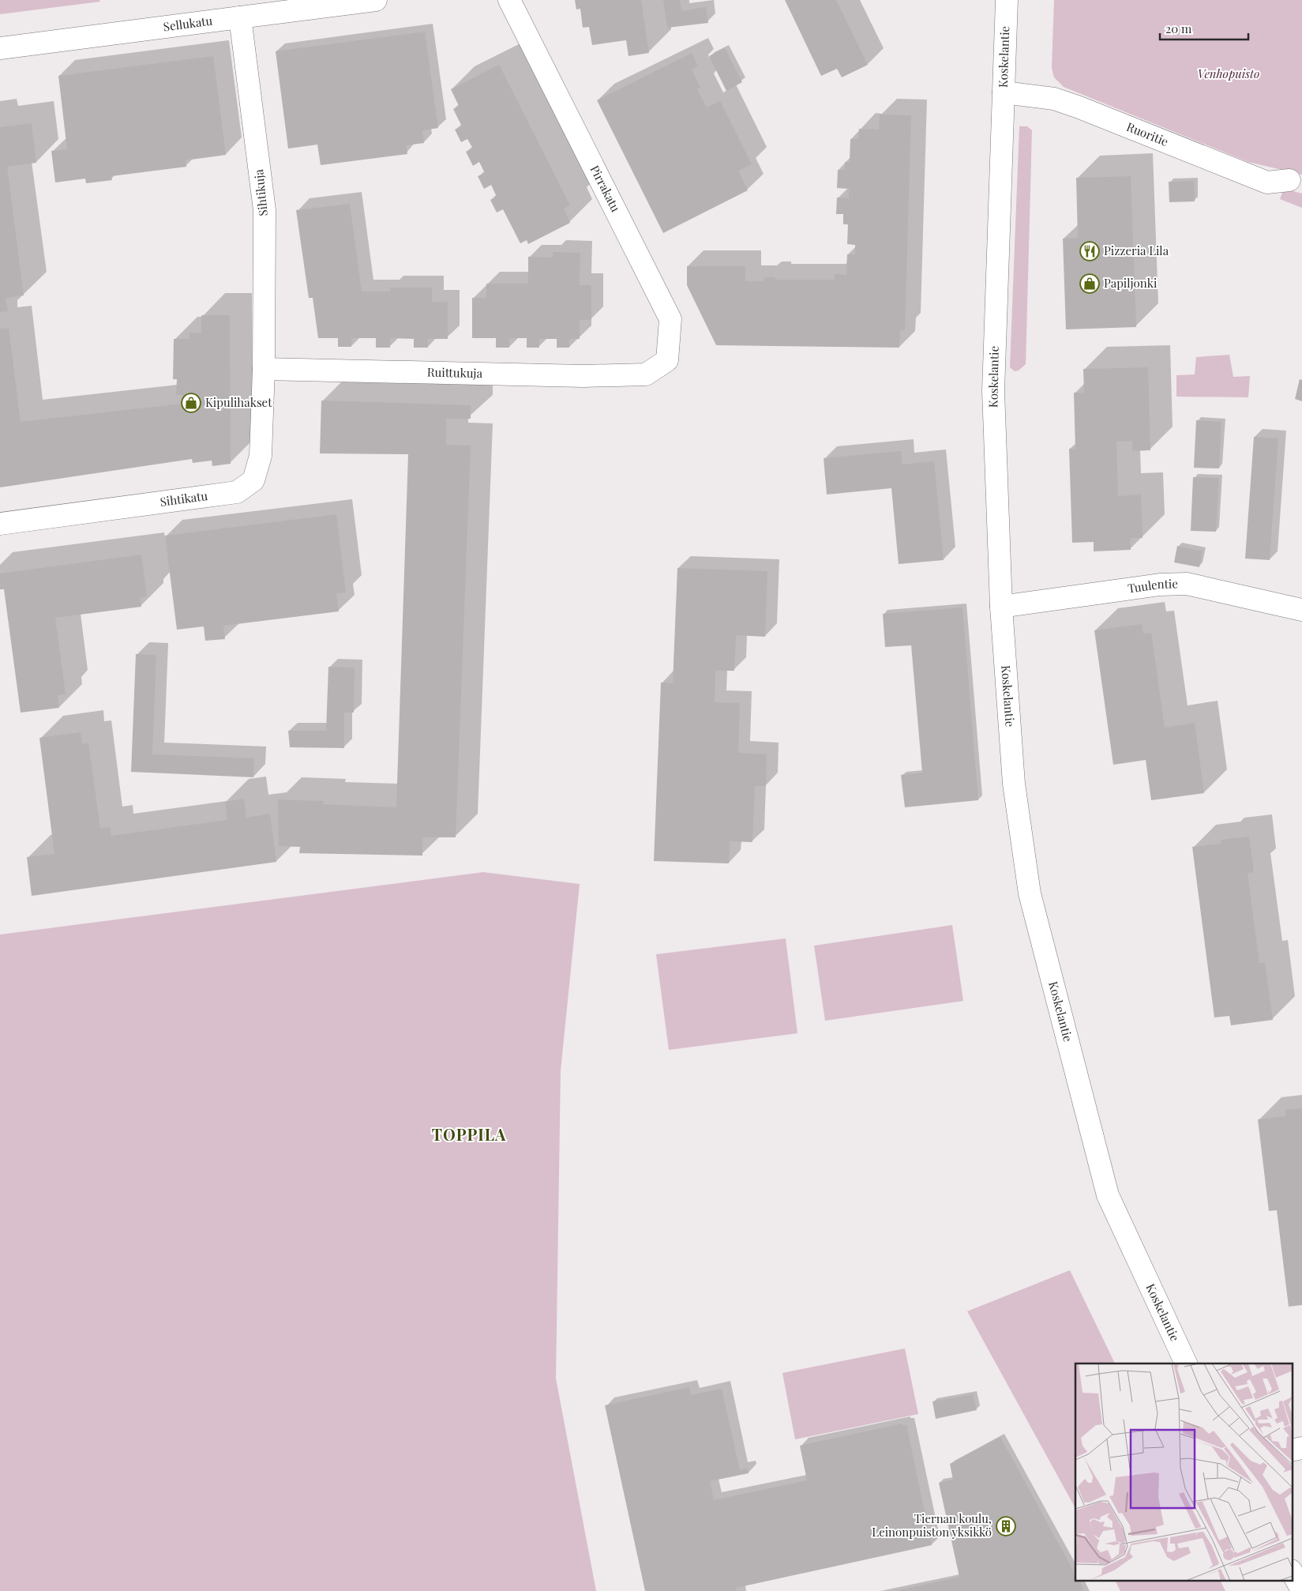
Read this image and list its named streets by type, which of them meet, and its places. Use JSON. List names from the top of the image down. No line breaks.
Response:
{"streets":{"street":["Sellukatu","Koskelantie","Ruoritie","Pirrakatu","Sihtikuja","Ruittukuja","Sihtikatu","Tuulentie"]},"crossings":[["Sellukatu","Sihtikuja"],["Koskelantie","Ruoritie"],["Koskelantie","Tuulentie"],["Pirrakatu","Ruittukuja"],["Sihtikuja","Ruittukuja"],["Sihtikuja","Sihtikatu"],["Ruittukuja","Sihtikatu"]],"districts":["TOPPILA"],"parks":["Venhopuisto"],"places":{"restaurant":["Pizzeria Lila"],"shop":["Papiljonki","Kipulihakset"],"building":["Tiernan koulu, Leinonpuiston yksikkö"]},"scale_bar":"20 m"}
